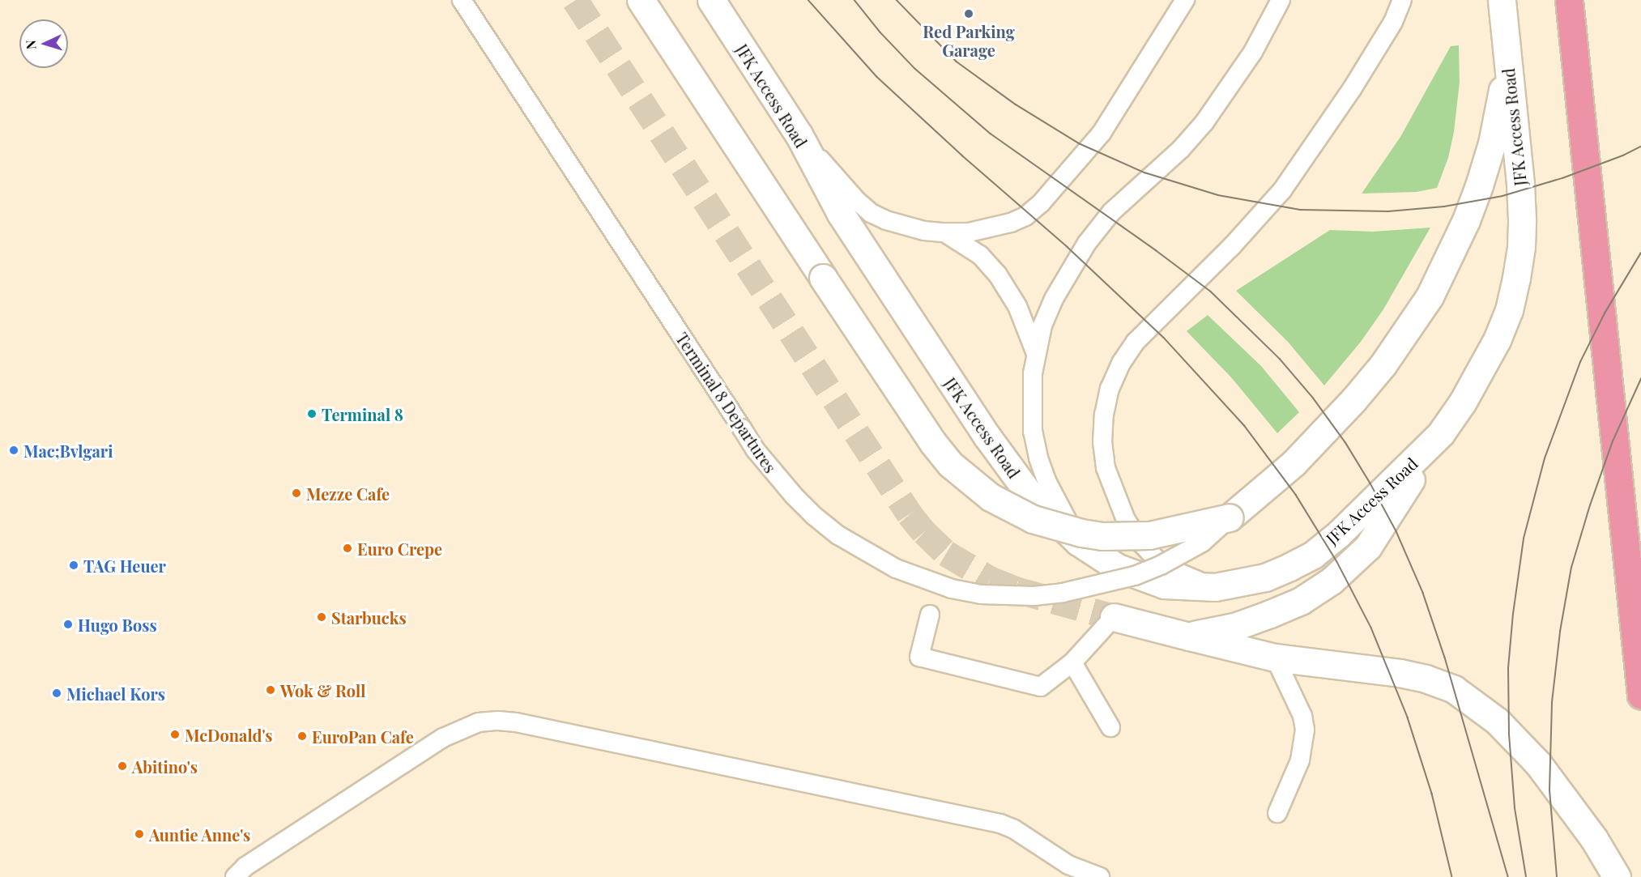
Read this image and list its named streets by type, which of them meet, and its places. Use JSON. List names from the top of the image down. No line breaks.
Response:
{"streets":{"street":["JFK Access Road"],"lane":["Terminal 8 Departures"]},"places":["Red Parking Garage","Terminal 8","Mac;Bvlgari","Mezze Cafe","Euro Crepe","TAG Heuer","Starbucks","Hugo Boss","Wok & Roll","Michael Kors","McDonald's","EuroPan Cafe","Abitino's","Auntie Anne's"],"north":"left"}
